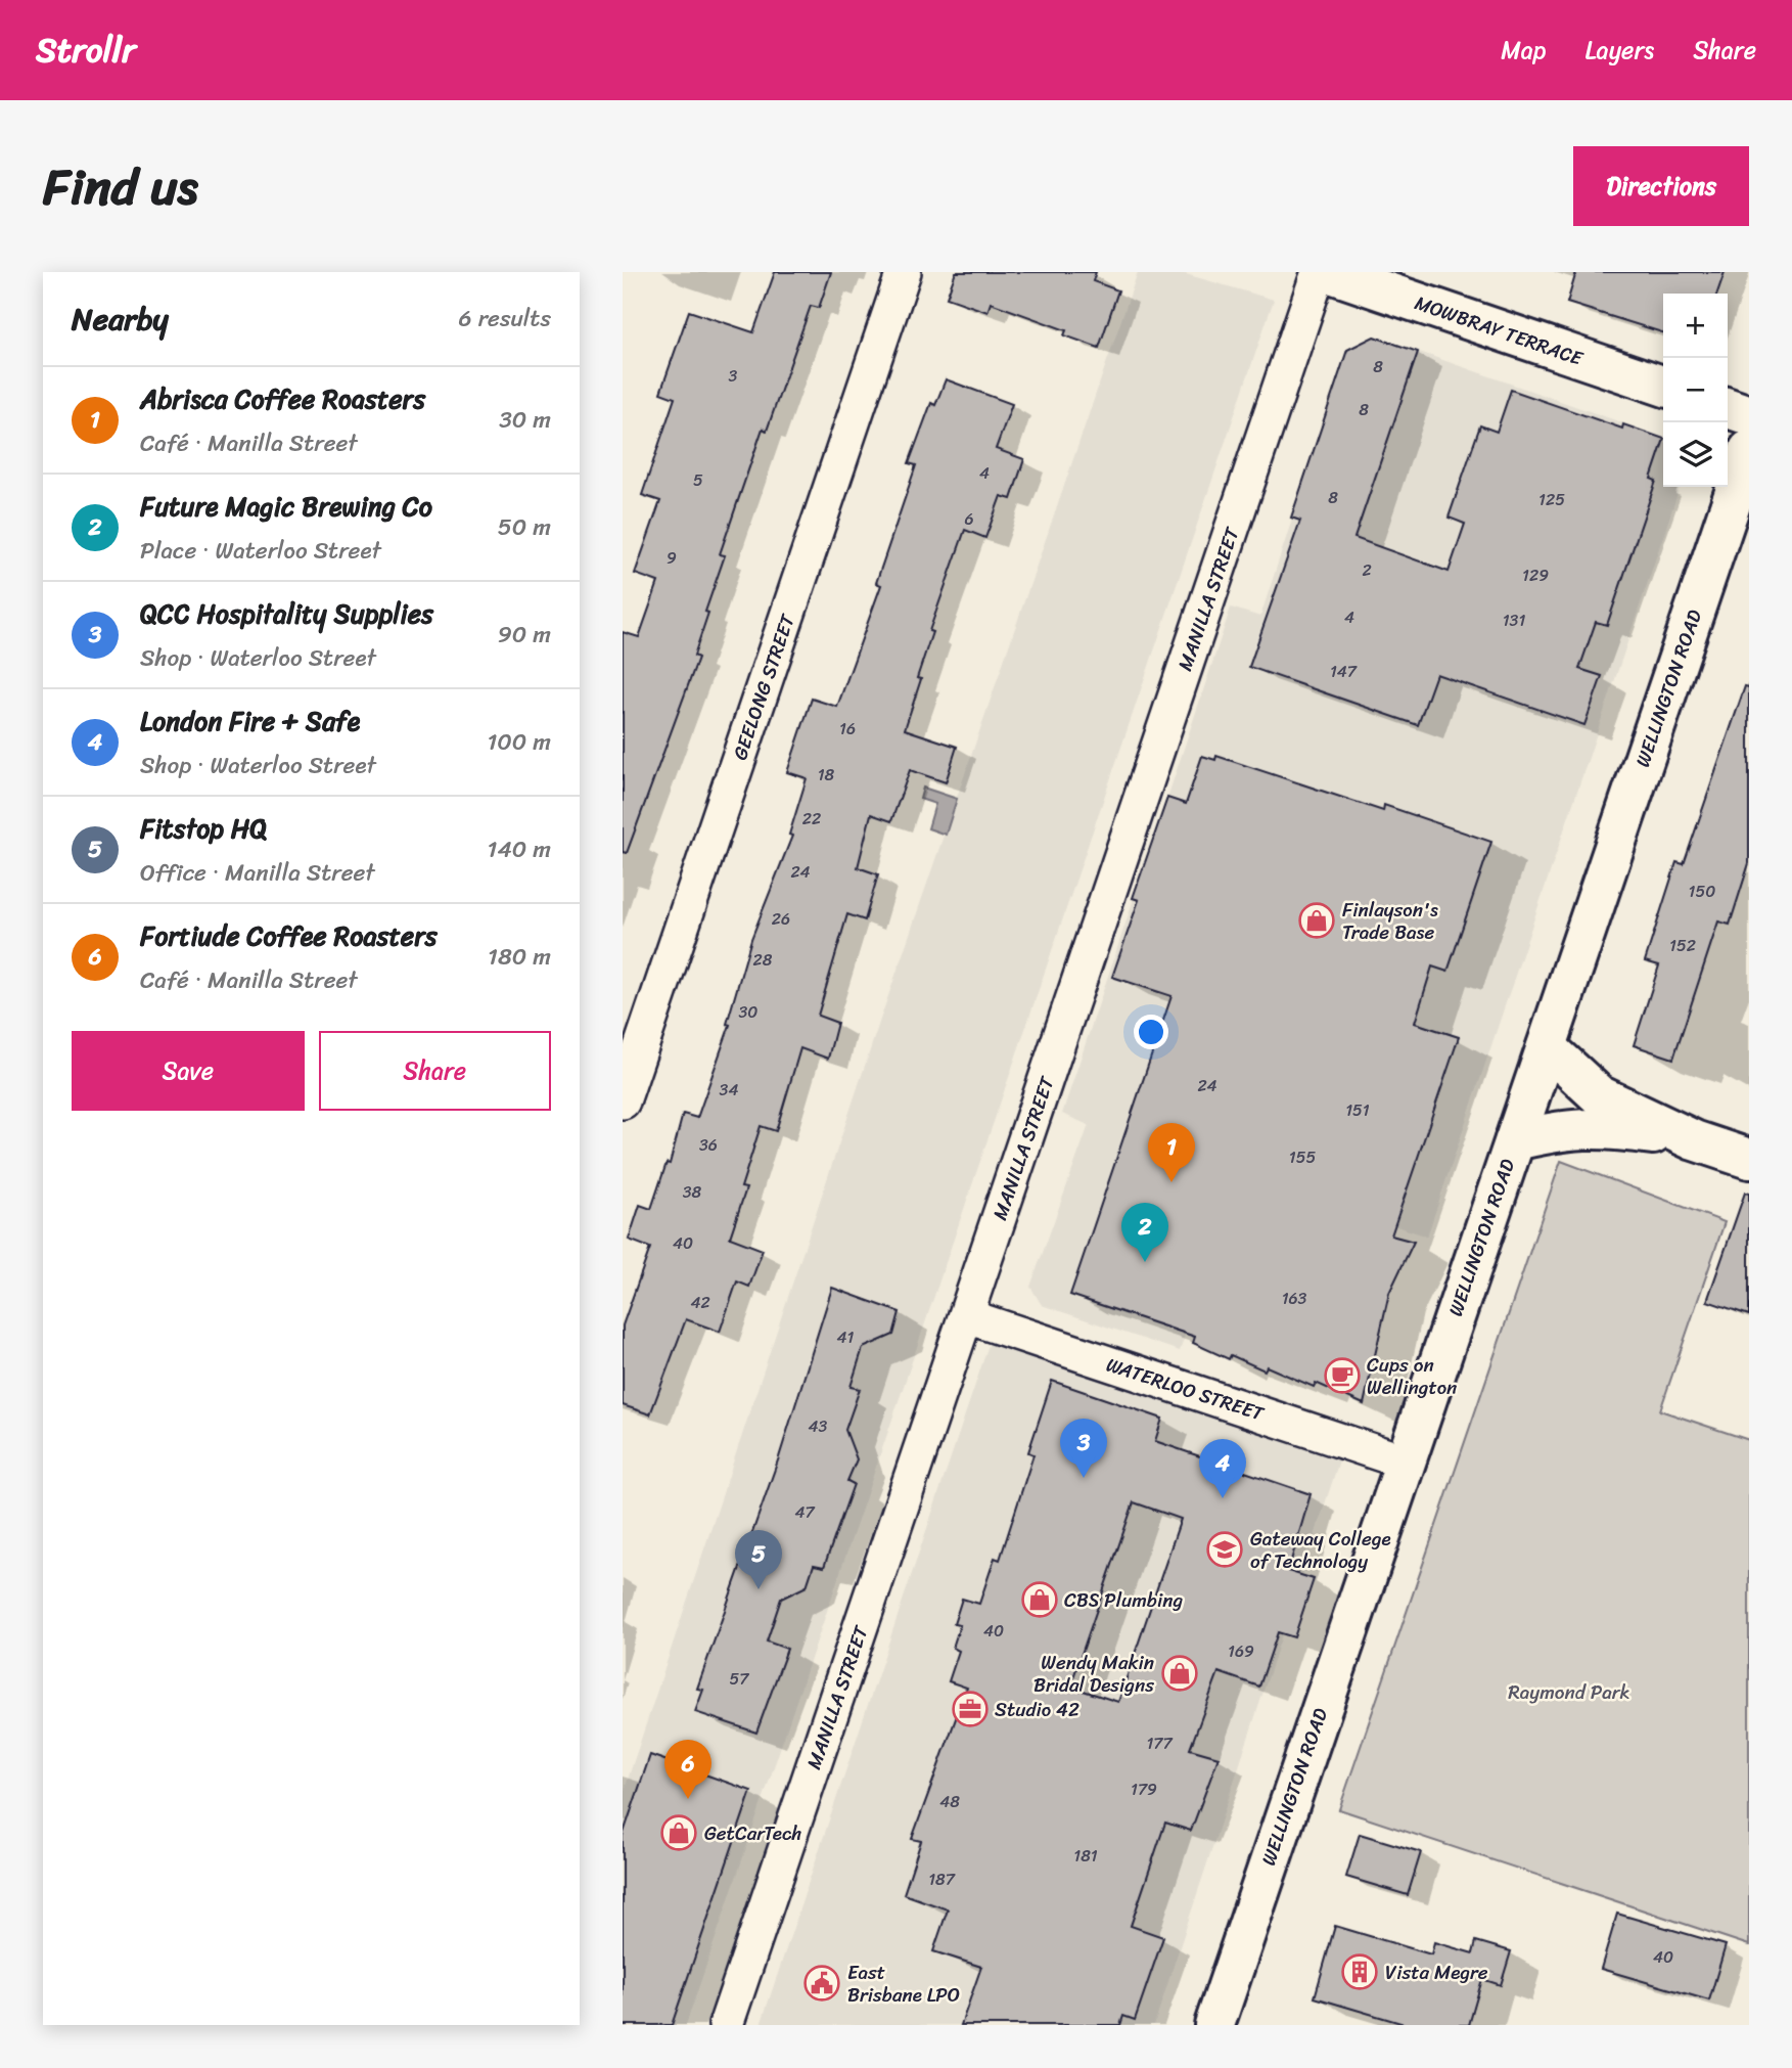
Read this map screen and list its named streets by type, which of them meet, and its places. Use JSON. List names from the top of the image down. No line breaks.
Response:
{"streets":{"main road":["MOWBRAY TERRACE","WELLINGTON ROAD"],"street":["MANILLA STREET","GEELONG STREET","WATERLOO STREET"]},"crossings":[["MANILLA STREET","WATERLOO STREET"],["WELLINGTON ROAD","WATERLOO STREET"]],"parks":["Raymond Park"],"places":{"shop":["Finlayson's Trade Base","CBS Plumbing","Wendy Makin Bridal Designs","GetCarTech"],"cafe":["Cups on Wellington"],"school or university":["Gateway College of Technology"],"office":["Studio 42"],"building":["Vista Megre"],"public building":["East Brisbane LPO"]},"house_numbers":["8","3","8","4","5","8","125","6","9","2","129","4","131","147","16","18","22","24","150","26","152","28","30","24","34","151","36","155","38","40","163","42","41","43","47","40","169","57","177","179","48","181","187","40"],"page":{"header":"Strollr","nav":["Map","Layers","Share"],"title":"Find us","buttons":["Directions",["Save","Share"]],"heading":["Nearby","6 results"],"map_buttons":["+","−"],"list":[{"mark":"1","name":"Abrisca Coffee Roasters","note":"Café · Manilla Street","value":"30 m"},{"mark":"2","name":"Future Magic Brewing Co","note":"Place · Waterloo Street","value":"50 m"},{"mark":"3","name":"QCC Hospitality Supplies","note":"Shop · Waterloo Street","value":"90 m"},{"mark":"4","name":"London Fire + Safe","note":"Shop · Waterloo Street","value":"100 m"},{"mark":"5","name":"Fitstop HQ","note":"Office · Manilla Street","value":"140 m"},{"mark":"6","name":"Fortiude Coffee Roasters","note":"Café · Manilla Street","value":"180 m"}],"pins":["1","2","3","4","5","6"]}}
